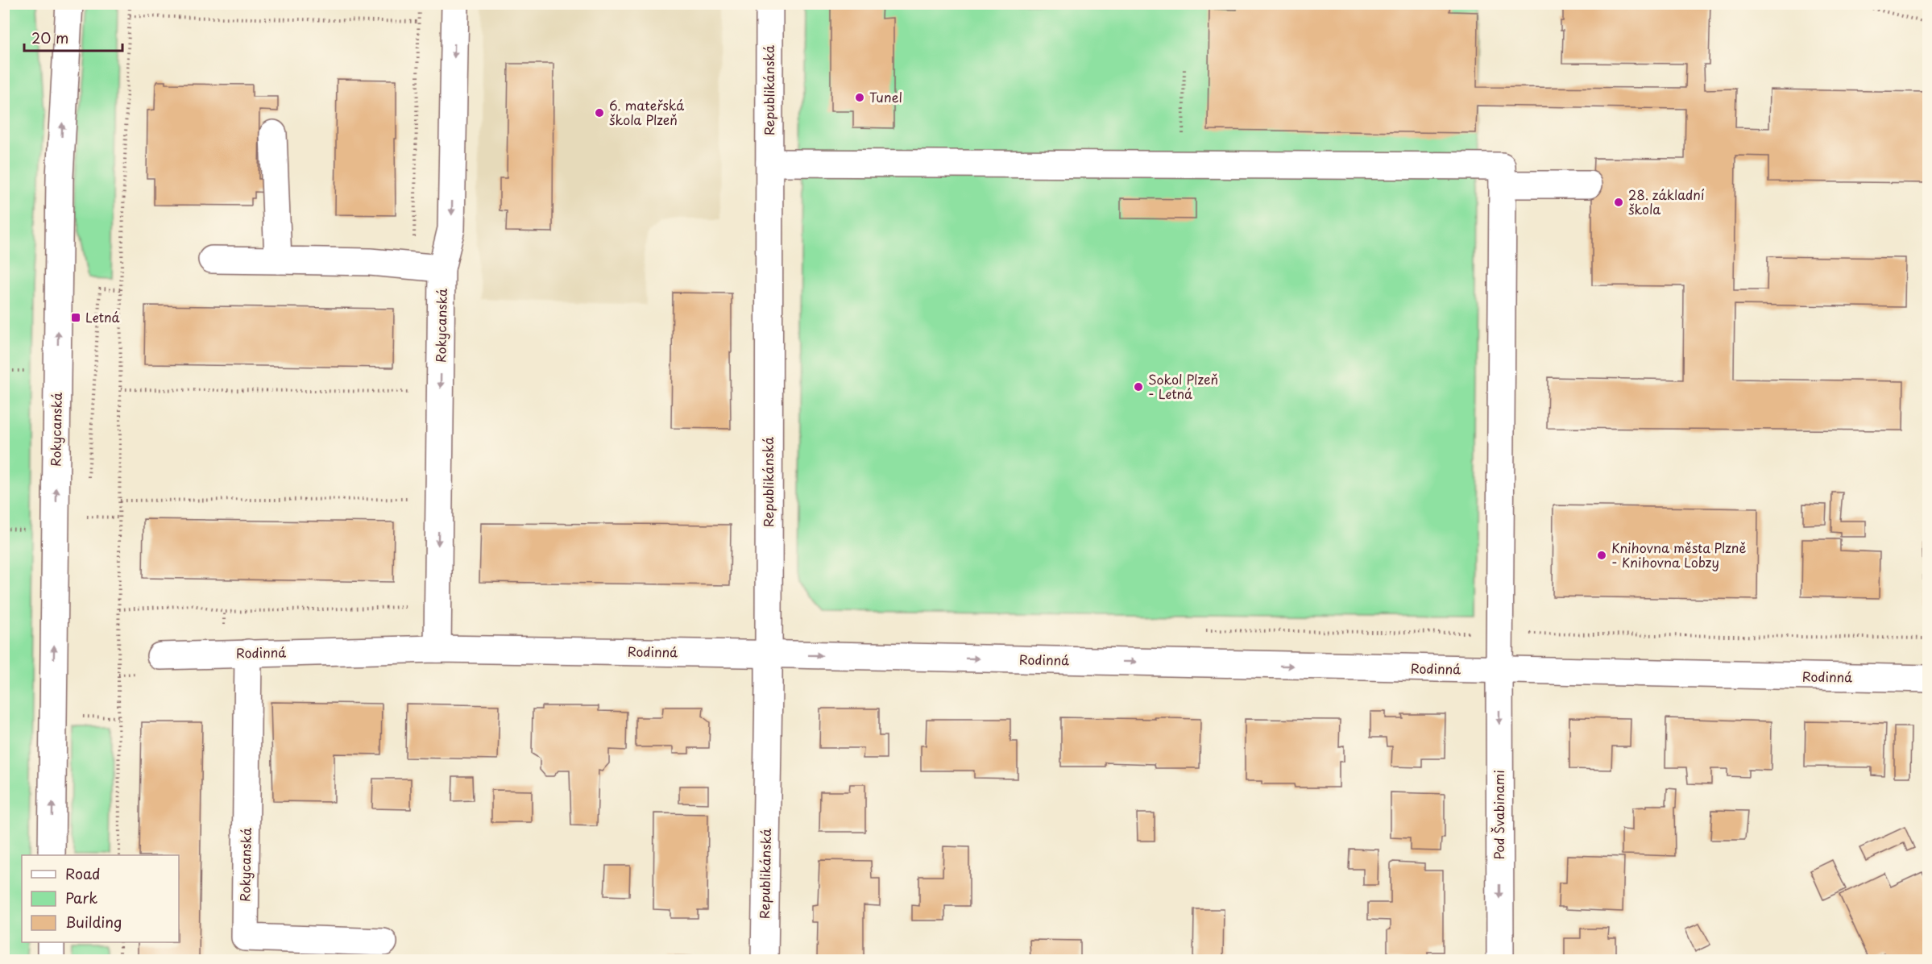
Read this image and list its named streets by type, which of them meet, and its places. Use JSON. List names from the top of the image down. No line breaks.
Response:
{"streets":{"street":["Republikánská","Rokycanská","Rodinná","Pod Švabinami"]},"crossings":[["Republikánská","Rodinná"],["Rokycanská","Rodinná"],["Rodinná","Pod Švabinami"]],"one_way":["Rodinná","Pod Švabinami"],"places":{"other":["Tunel","6. mateřská škola Plzeň","28. základní škola","Sokol Plzeň - Letná","Knihovna města Plzně - Knihovna Lobzy"],"transit":["Letná"]},"legend":["Road","Park","Building"],"scale_bar":"20 m"}
